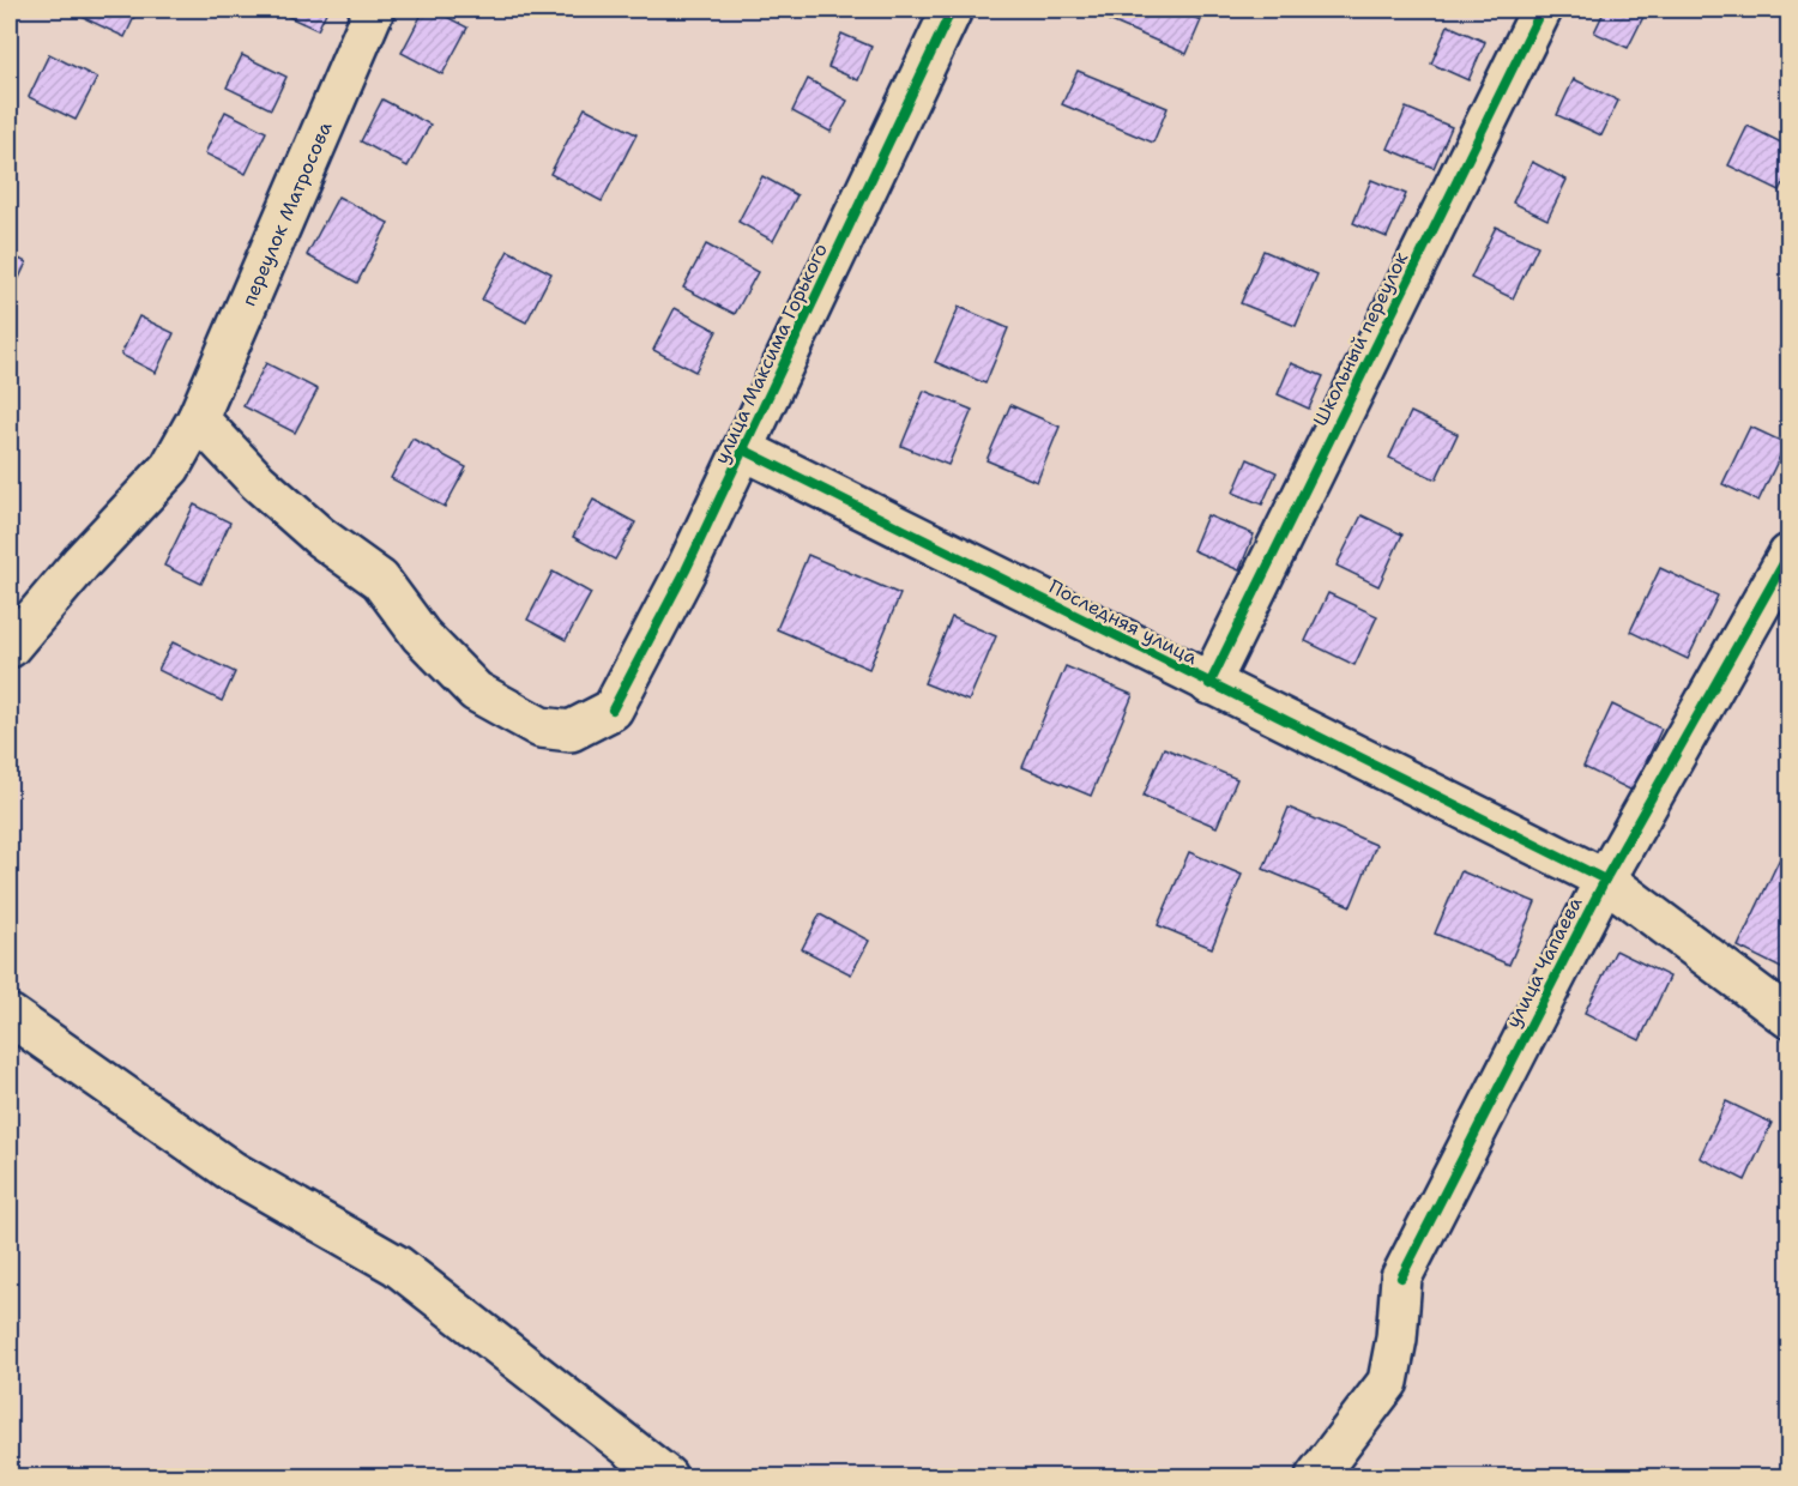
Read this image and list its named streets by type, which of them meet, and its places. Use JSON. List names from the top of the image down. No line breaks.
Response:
{"streets":{"street":["переулок Матросова","Школьный переулок","улица Максима Горького","Последняя улица","улица Чапаева"]},"crossings":[["переулок Матросова","улица Максима Горького"],["Школьный переулок","Последняя улица"],["улица Максима Горького","Последняя улица"],["Последняя улица","улица Чапаева"]]}
